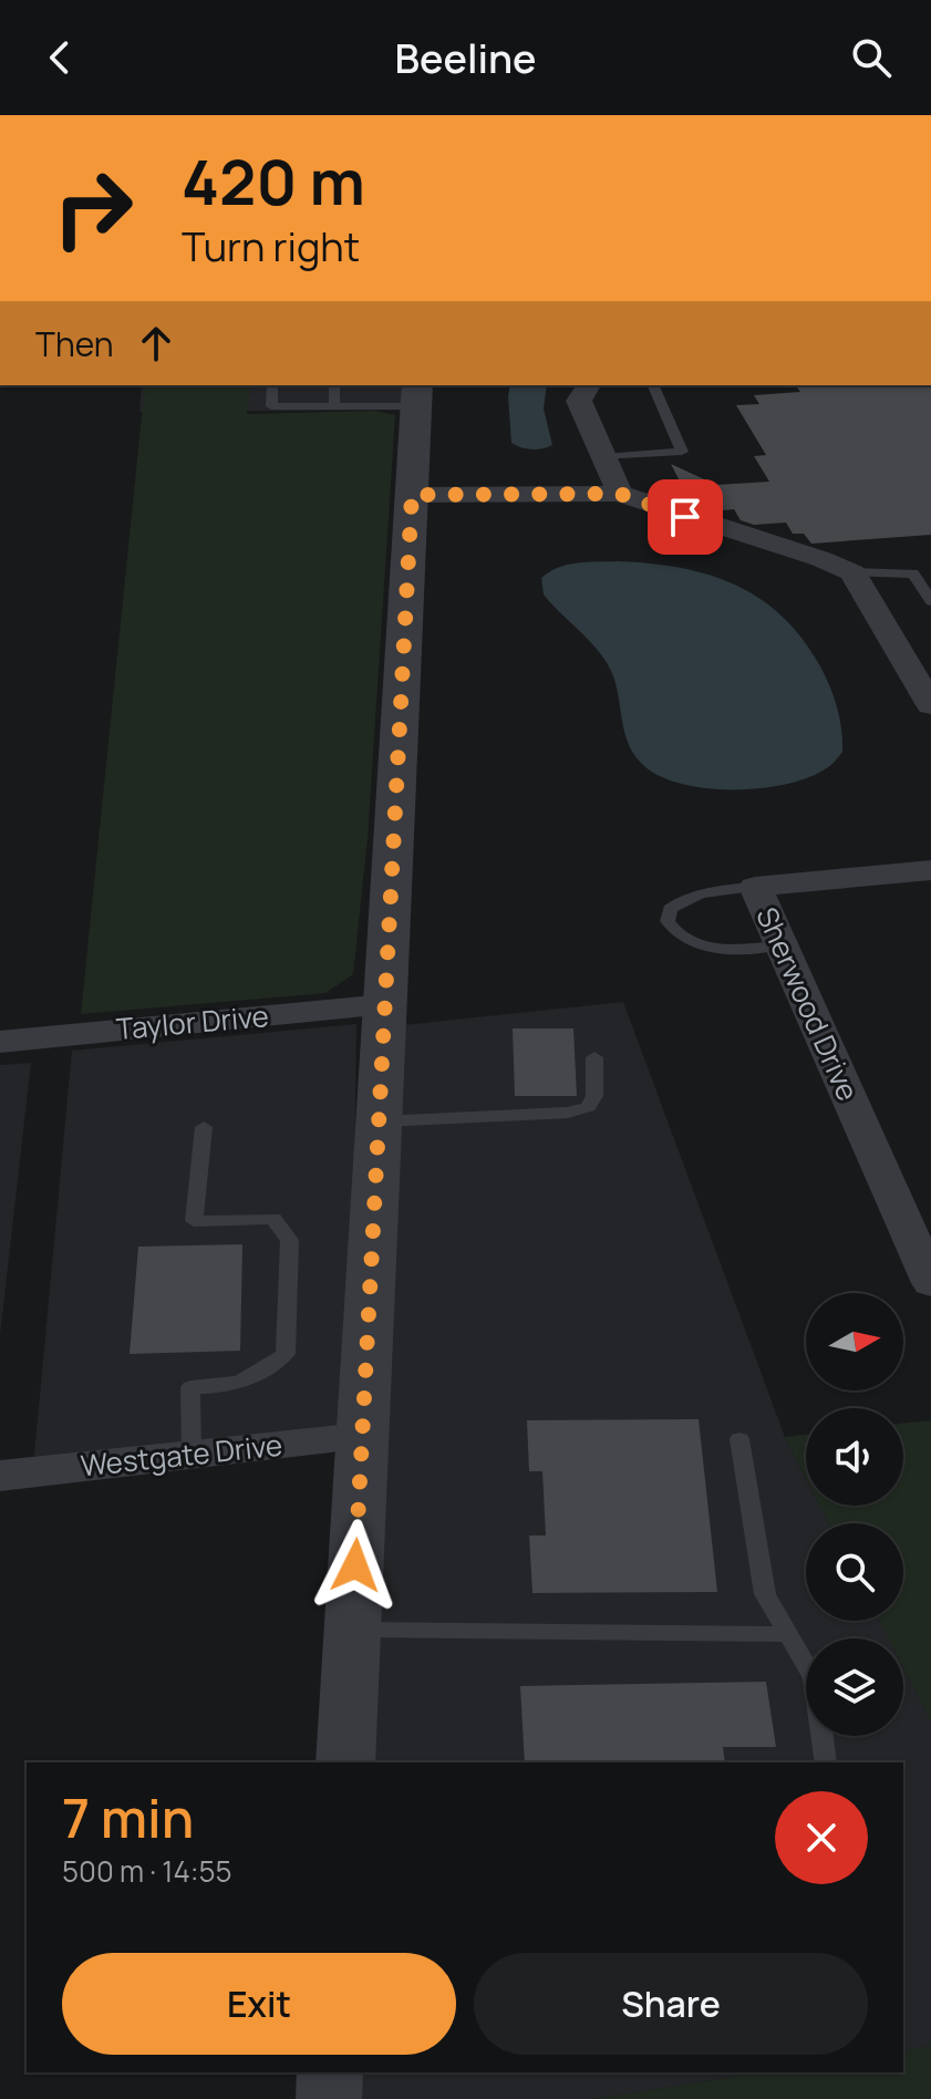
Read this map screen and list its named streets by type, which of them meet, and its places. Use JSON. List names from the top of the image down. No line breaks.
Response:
{"streets":{"street":["Sherwood Drive","Taylor Drive","Westgate Drive"]},"north":"right","page":{"header":"Beeline","turn":["420 m","Turn right"],"then":"Then","heading":["7 min","500 m · 14:55"],"buttons":["Exit","Share"]}}
